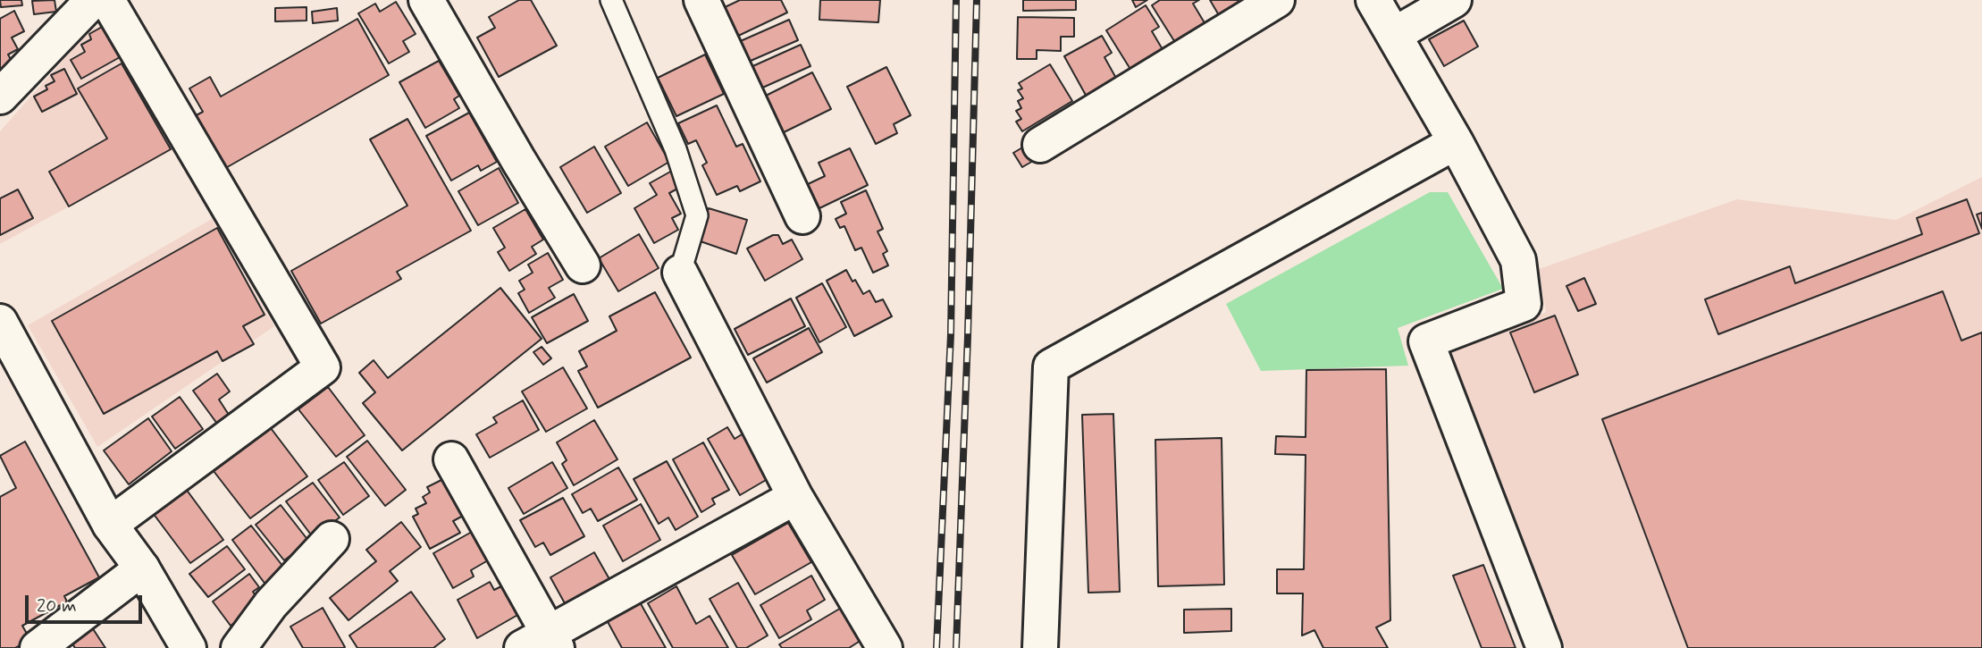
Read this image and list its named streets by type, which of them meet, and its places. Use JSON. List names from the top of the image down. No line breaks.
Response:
{"scale_bar":"20 m"}
